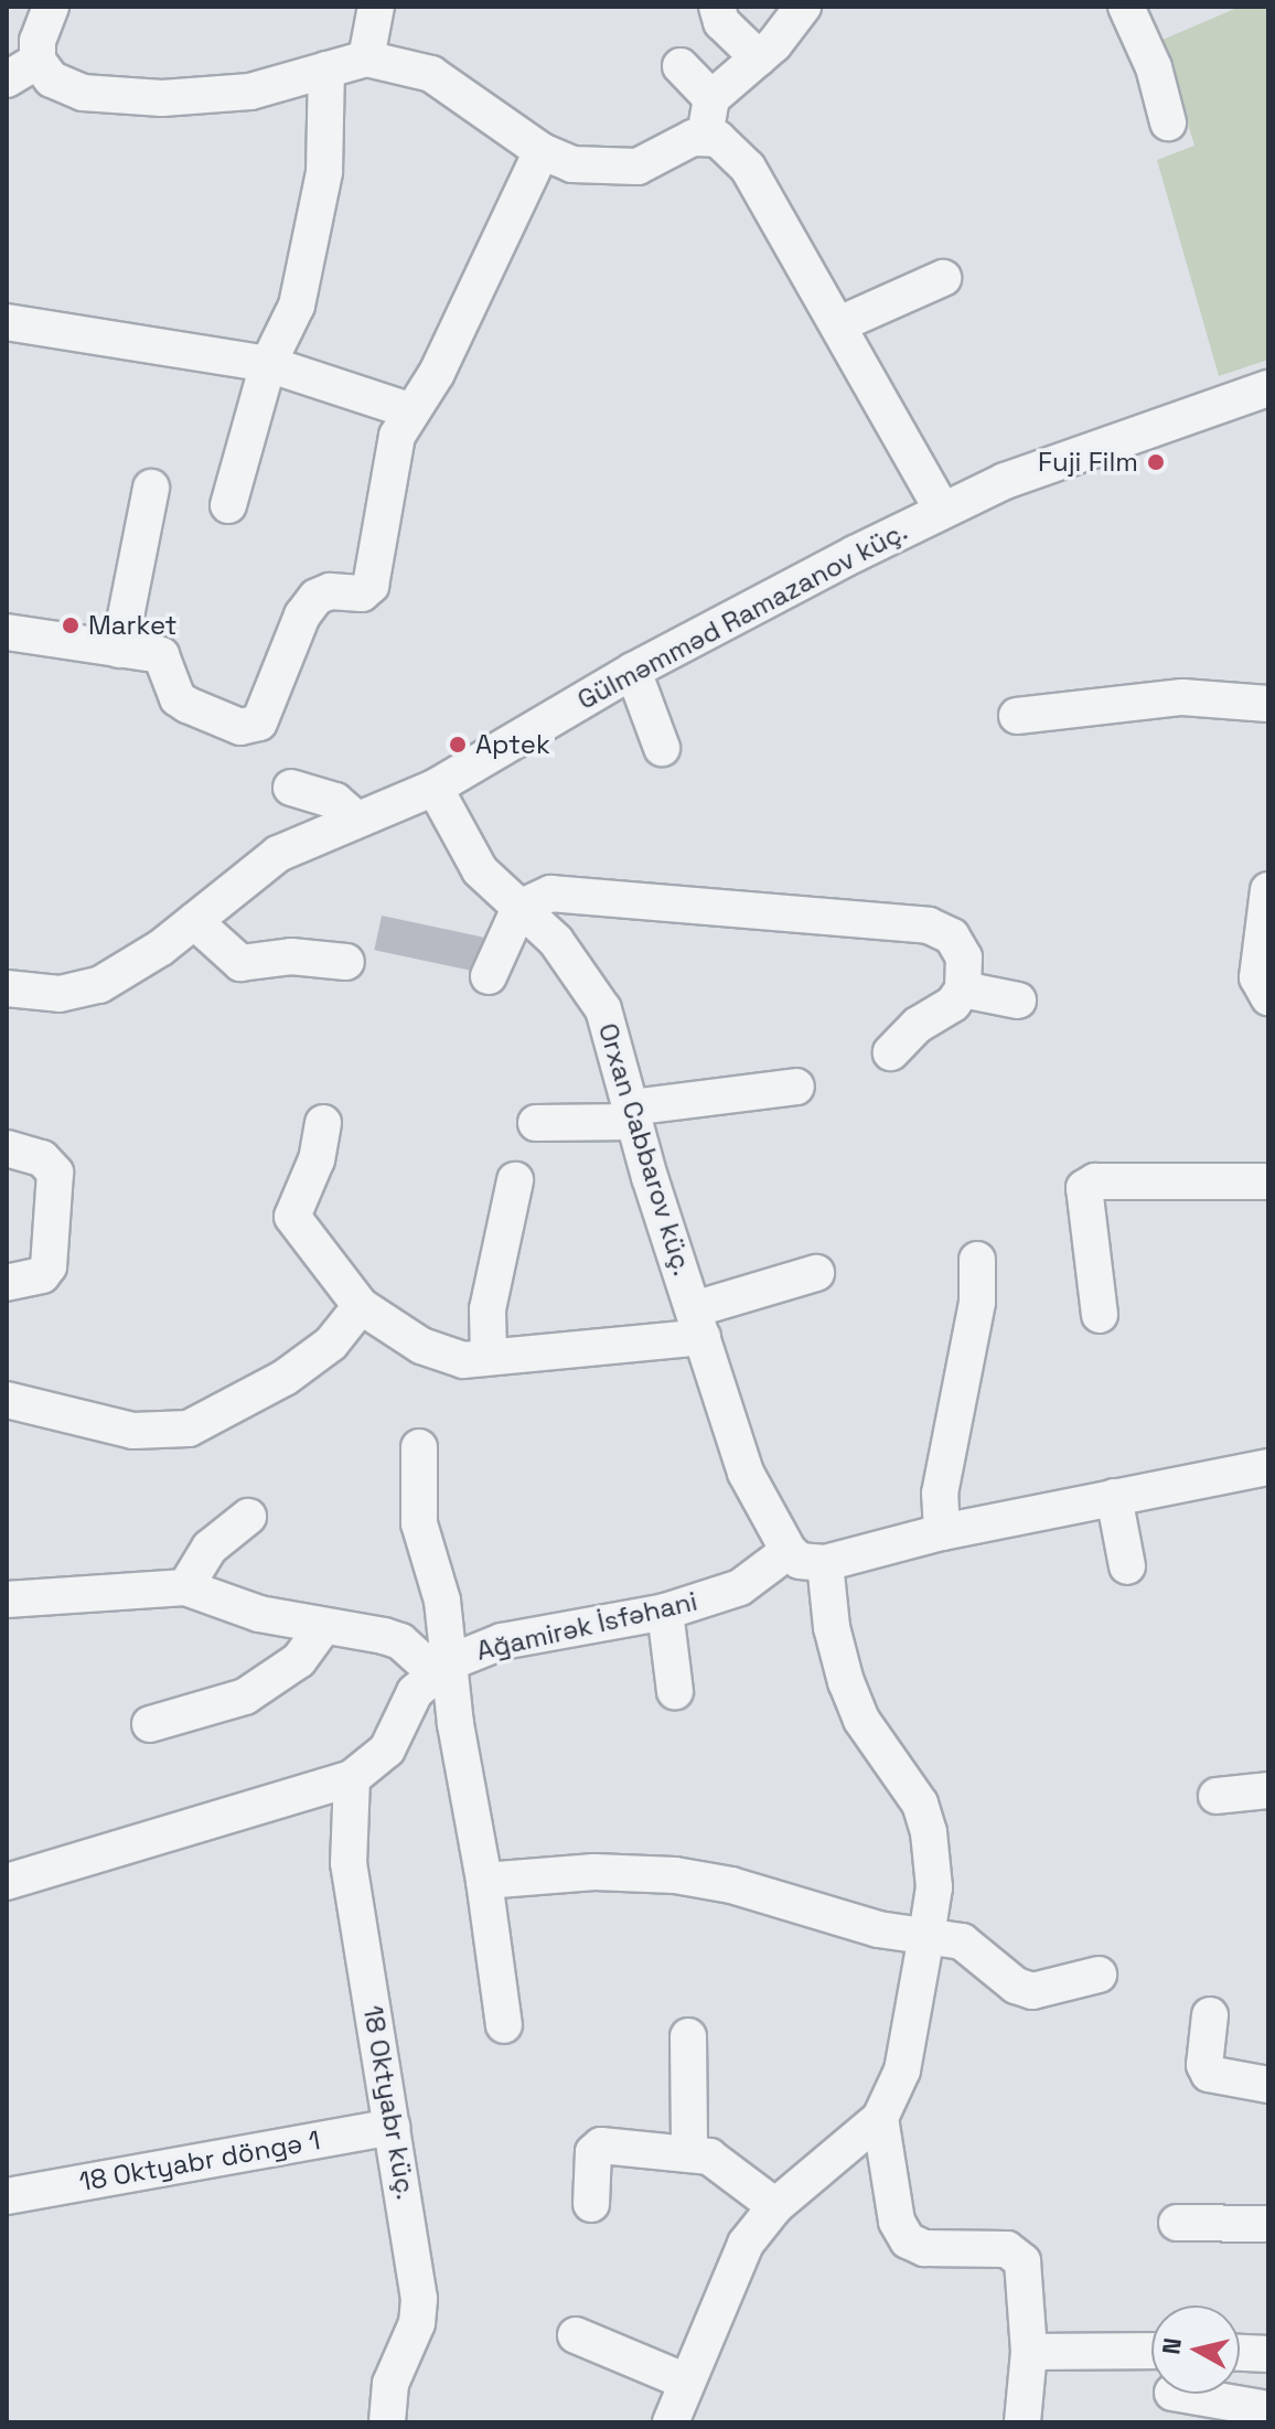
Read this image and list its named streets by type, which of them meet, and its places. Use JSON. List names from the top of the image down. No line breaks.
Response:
{"streets":{"street":["Gülməmməd Ramazanov küç.","Orxan Cabbarov küç.","Ağamirək İsfəhani","18 Oktyabr küç.","18 Oktyabr döngə 1"]},"crossings":[["Gülməmməd Ramazanov küç.","Orxan Cabbarov küç."],["Orxan Cabbarov küç.","Ağamirək İsfəhani"],["18 Oktyabr küç.","18 Oktyabr döngə 1"]],"places":["Fuji Film","Market","Aptek"],"north":"left"}
